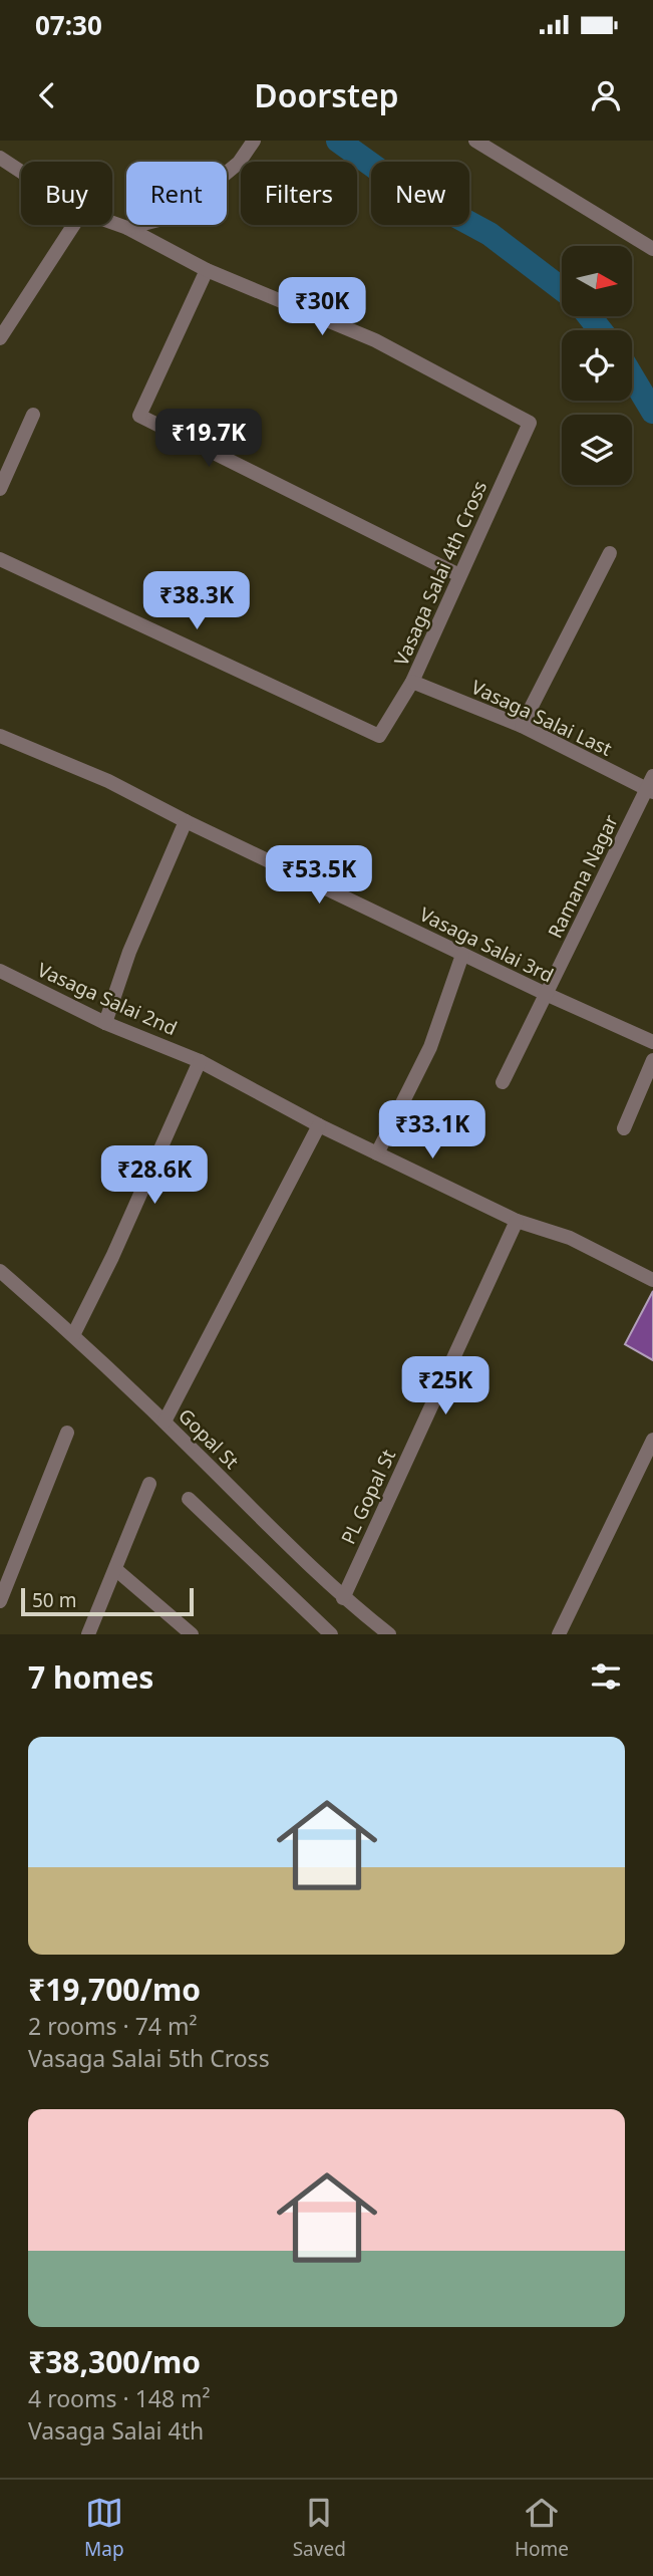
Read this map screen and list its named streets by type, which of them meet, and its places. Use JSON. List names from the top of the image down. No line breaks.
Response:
{"streets":{"street":["Vasaga Salai 4th Cross","Vasaga Salai Last","Ramana Nagar","Vasaga Salai 3rd","Vasaga Salai 2nd","Gopal St","PL Gopal St"]},"crossings":[["Vasaga Salai 4th Cross","Vasaga Salai Last"],["Vasaga Salai Last","Ramana Nagar"],["Ramana Nagar","Vasaga Salai 3rd"],["Vasaga Salai 2nd","PL Gopal St"],["Gopal St","PL Gopal St"]],"scale_bar":"50 m","north":"right","page":{"status":"07:30","header":"Doorstep","chip":["Buy","Rent","Filters","New"],"price":["₹30K","₹19.7K","₹38.3K","₹53.5K","₹33.1K","₹28.6K","₹25K"],"scale":"50 m","heading":"7 homes","list":[{"name":"₹19,700/mo","note":"2 rooms · 74 m² · Vasaga Salai 5th Cross"},{"name":"₹38,300/mo","note":"4 rooms · 148 m² · Vasaga Salai 4th"}],"tabs":["Map","Saved","Home"]}}
